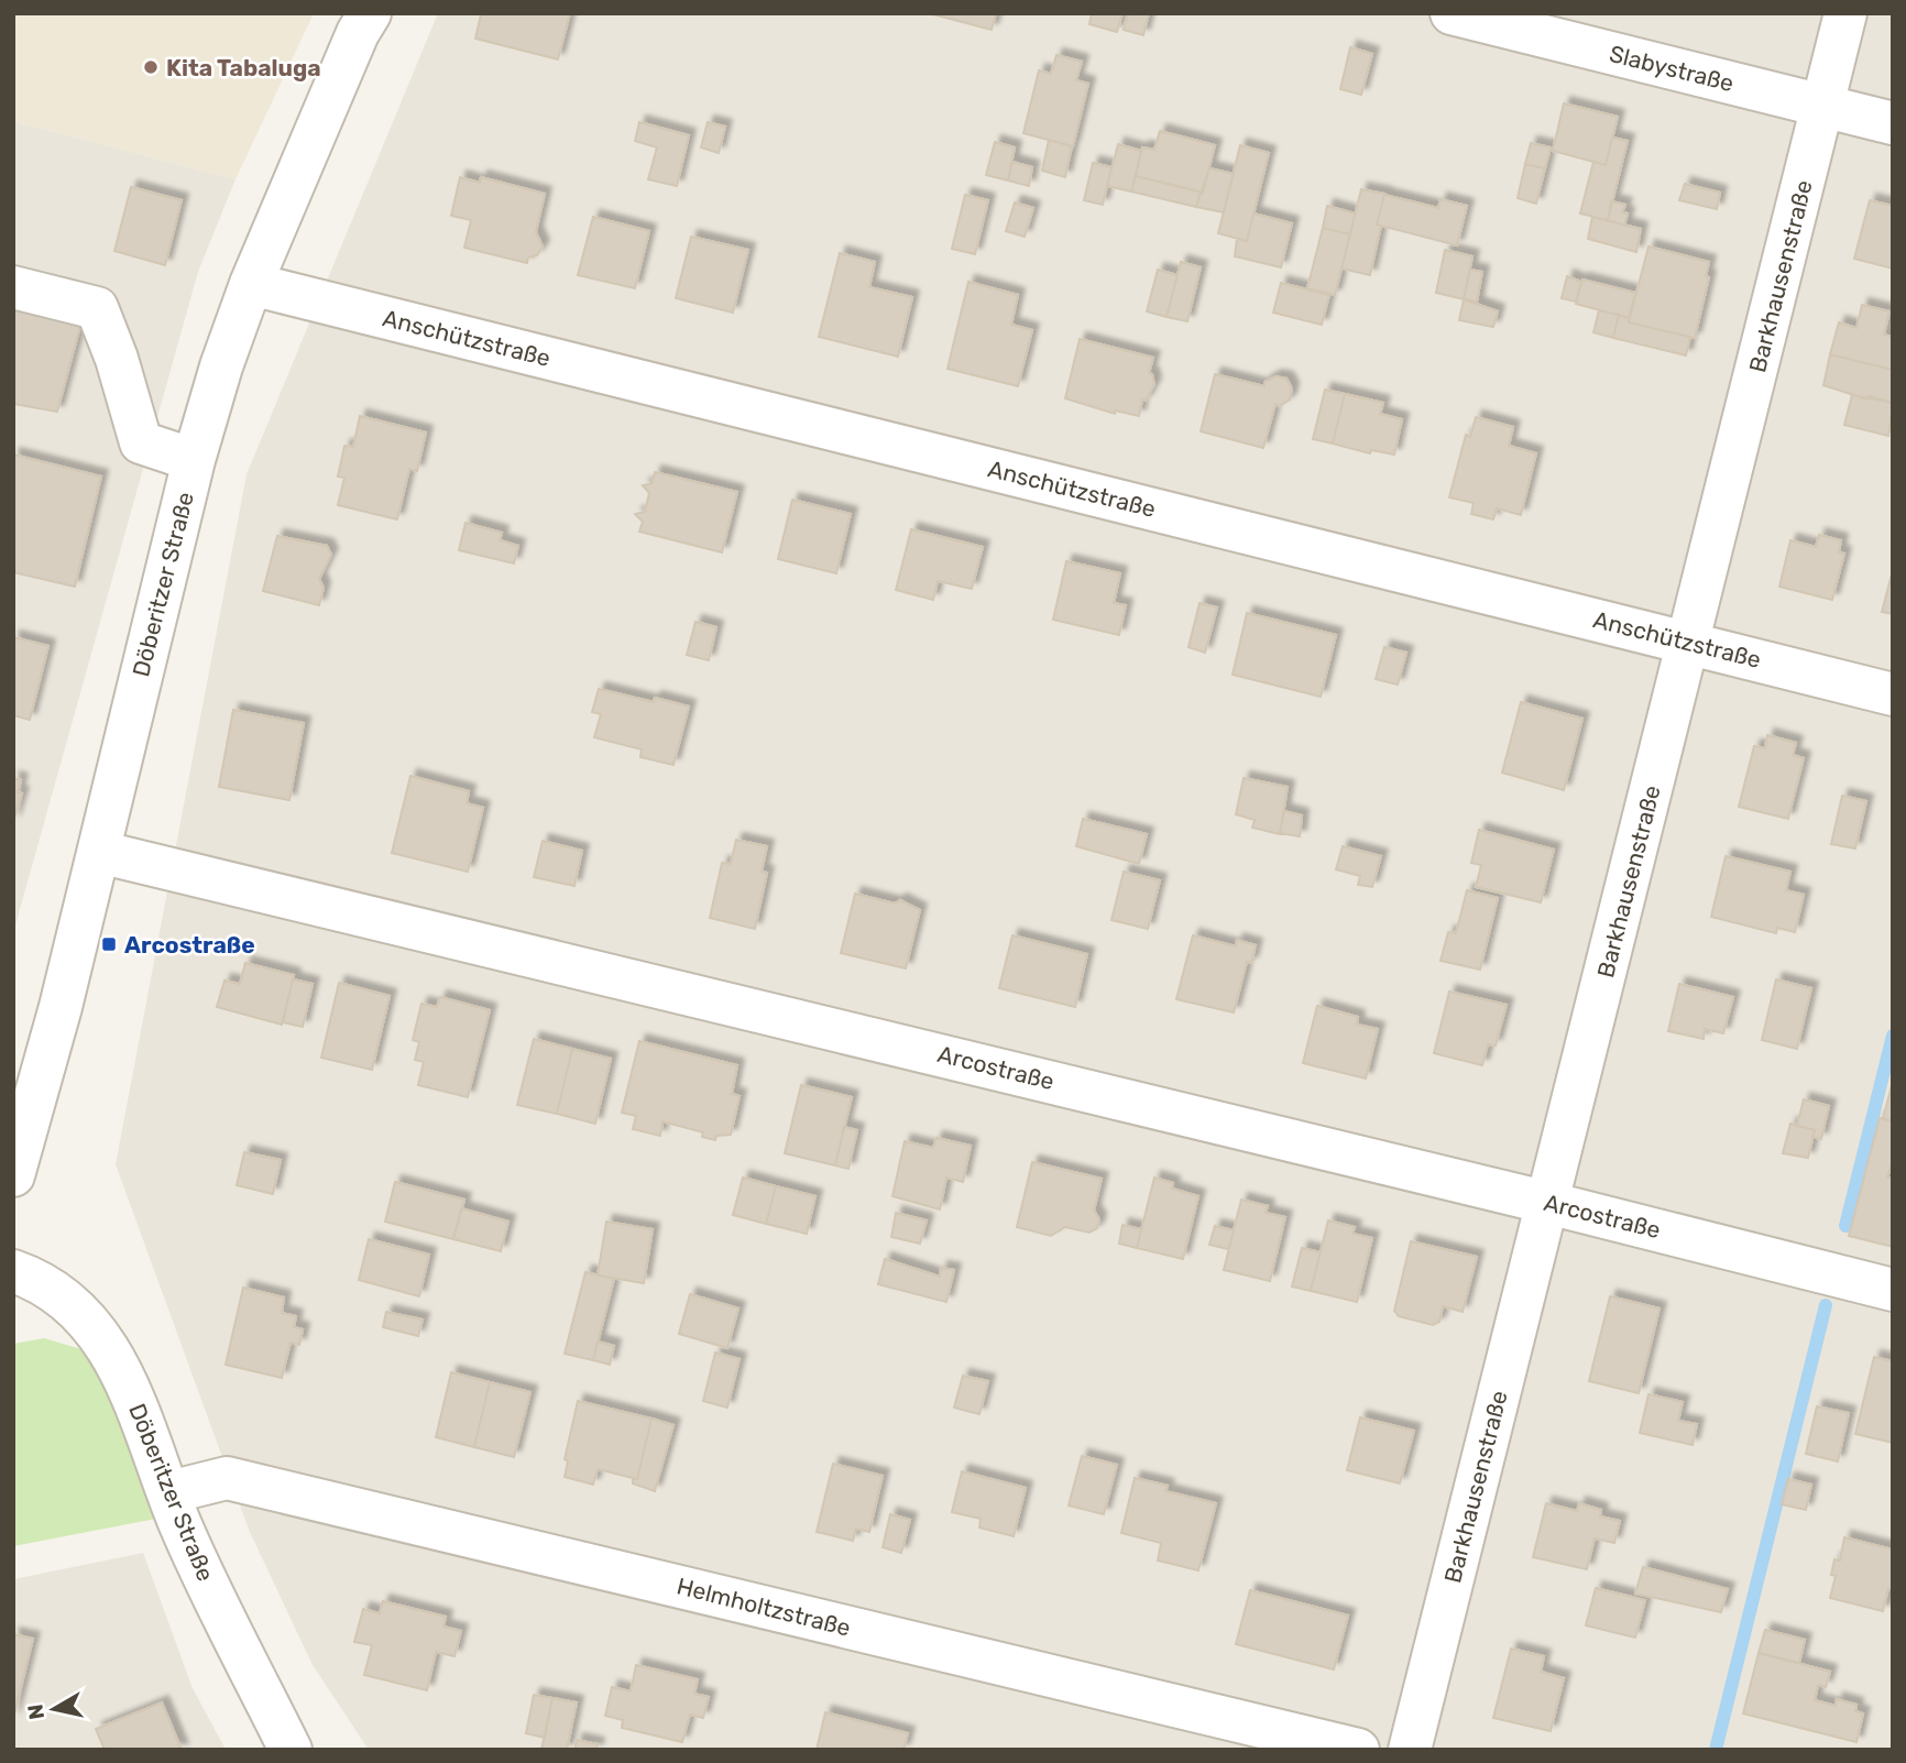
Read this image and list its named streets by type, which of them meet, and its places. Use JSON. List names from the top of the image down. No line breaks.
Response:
{"streets":{"street":["Slabystraße","Barkhausenstraße","Anschützstraße","Döberitzer Straße","Arcostraße","Helmholtzstraße"]},"crossings":[["Slabystraße","Barkhausenstraße"],["Barkhausenstraße","Anschützstraße"],["Barkhausenstraße","Arcostraße"],["Anschützstraße","Döberitzer Straße"],["Döberitzer Straße","Arcostraße"],["Döberitzer Straße","Helmholtzstraße"]],"places":{"other":["Kita Tabaluga"],"transit":["Arcostraße"]},"north":"left"}
